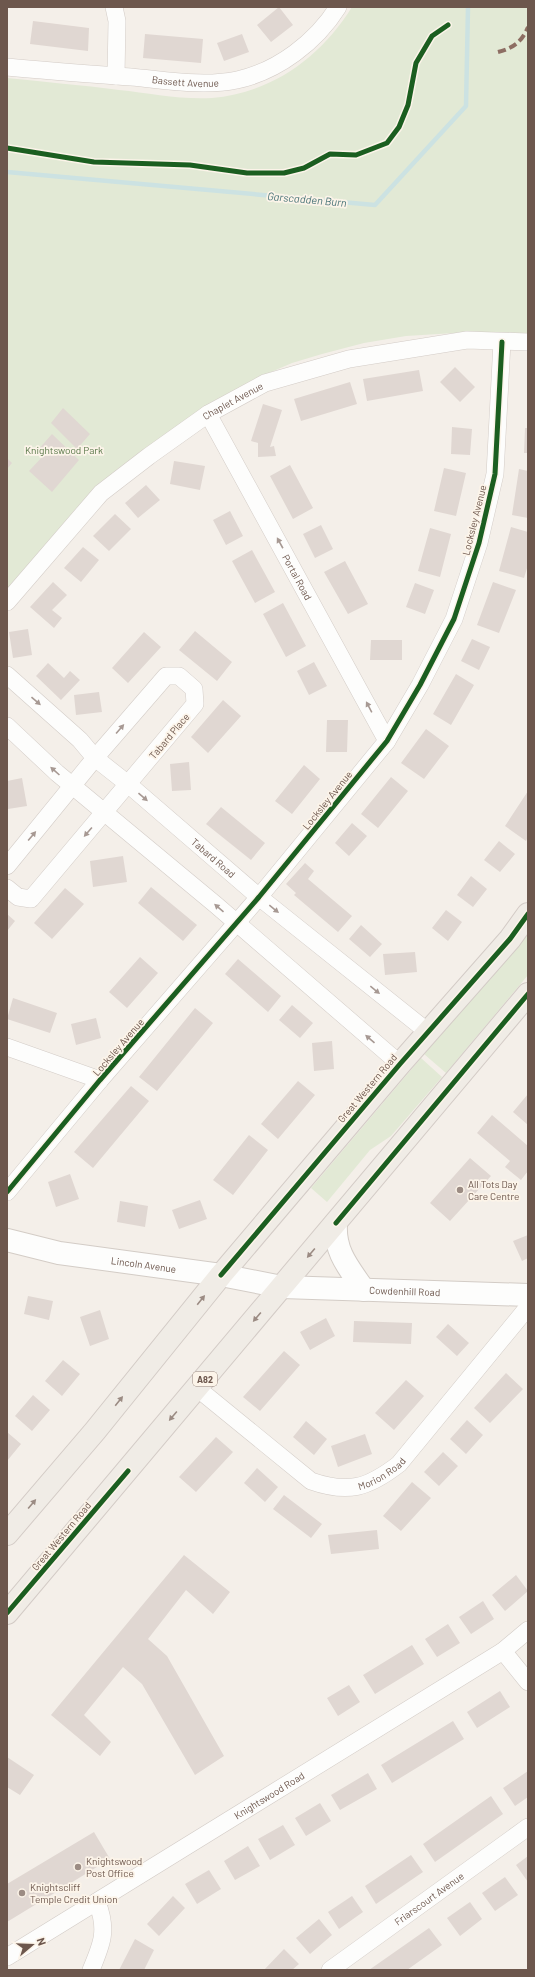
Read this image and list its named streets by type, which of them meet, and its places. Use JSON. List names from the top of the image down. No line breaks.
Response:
{"streets":{"main road":["Great Western Road","A82"],"street":["Bassett Avenue","Chaplet Avenue","Locksley Avenue","Portal Road","Tabard Place","Tabard Road","Lincoln Avenue","Cowdenhill Road","Morion Road","Knightswood Road","Friarscourt Avenue"]},"crossings":[["Chaplet Avenue","Locksley Avenue"],["Chaplet Avenue","Portal Road"],["Locksley Avenue","Portal Road"],["Locksley Avenue","Tabard Road"],["Tabard Place","Tabard Road"],["Tabard Road","Great Western Road"],["Great Western Road","Lincoln Avenue"],["Great Western Road","Cowdenhill Road"],["Great Western Road","Morion Road"],["Lincoln Avenue","Cowdenhill Road"]],"one_way":["Portal Road"],"water":["Garscadden Burn"],"parks":["Knightswood Park"],"places":["All Tots Day Care Centre","Knightswood Post Office","Knightscliff Temple Credit Union"],"north":"right"}
